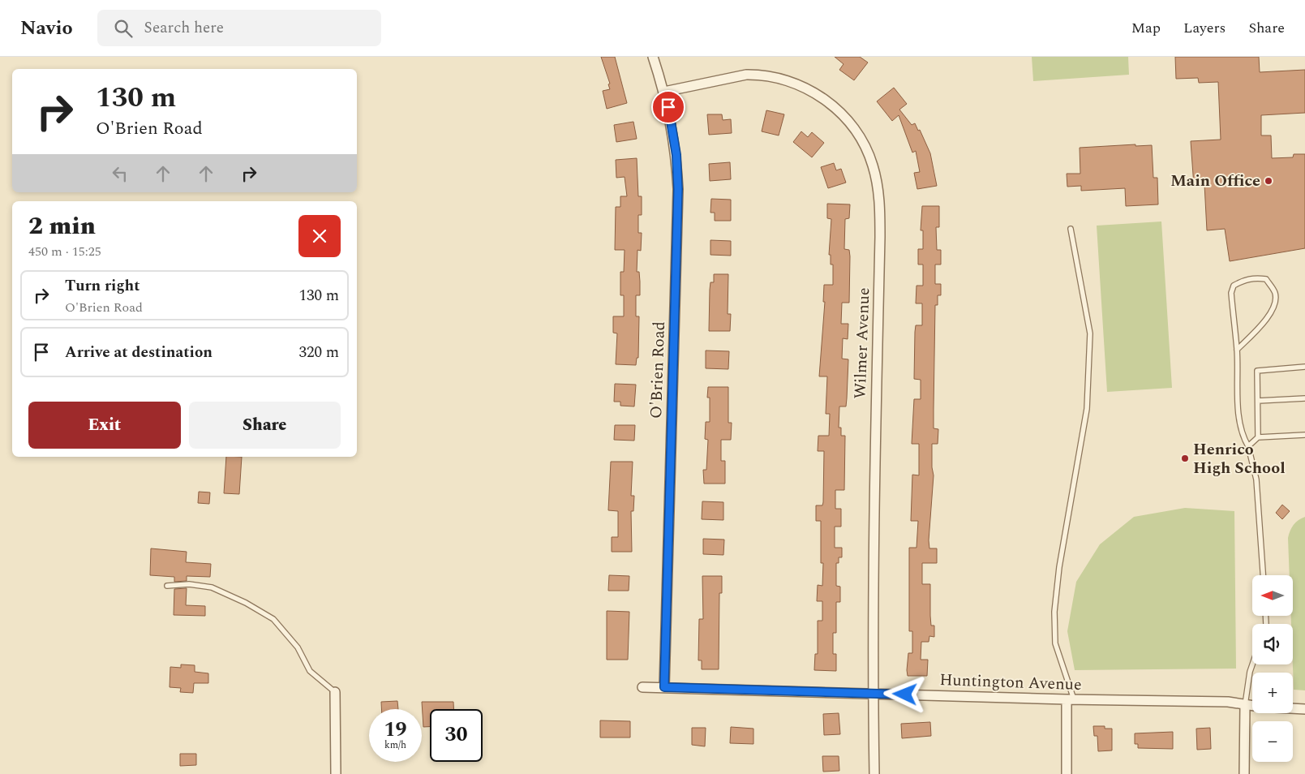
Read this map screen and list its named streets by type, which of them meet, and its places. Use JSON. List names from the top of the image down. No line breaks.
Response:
{"streets":{"street":["Wilmer Avenue","O'Brien Road","Huntington Avenue"]},"crossings":[["Wilmer Avenue","O'Brien Road"],["Wilmer Avenue","Huntington Avenue"],["O'Brien Road","Huntington Avenue"]],"places":["Main Office","Henrico High School"],"north":"left","page":{"header":"Navio","search":"Search here","nav":["Map","Layers","Share"],"turn":["130 m","O'Brien Road"],"heading":["2 min","450 m · 15:25"],"list":[{"name":"Turn right","note":"O'Brien Road","value":"130 m"},{"name":"Arrive at destination","value":"320 m"}],"buttons":["Exit","Share"],"map_buttons":["+","−"],"speed":"19 km/h","limit":"30"}}
